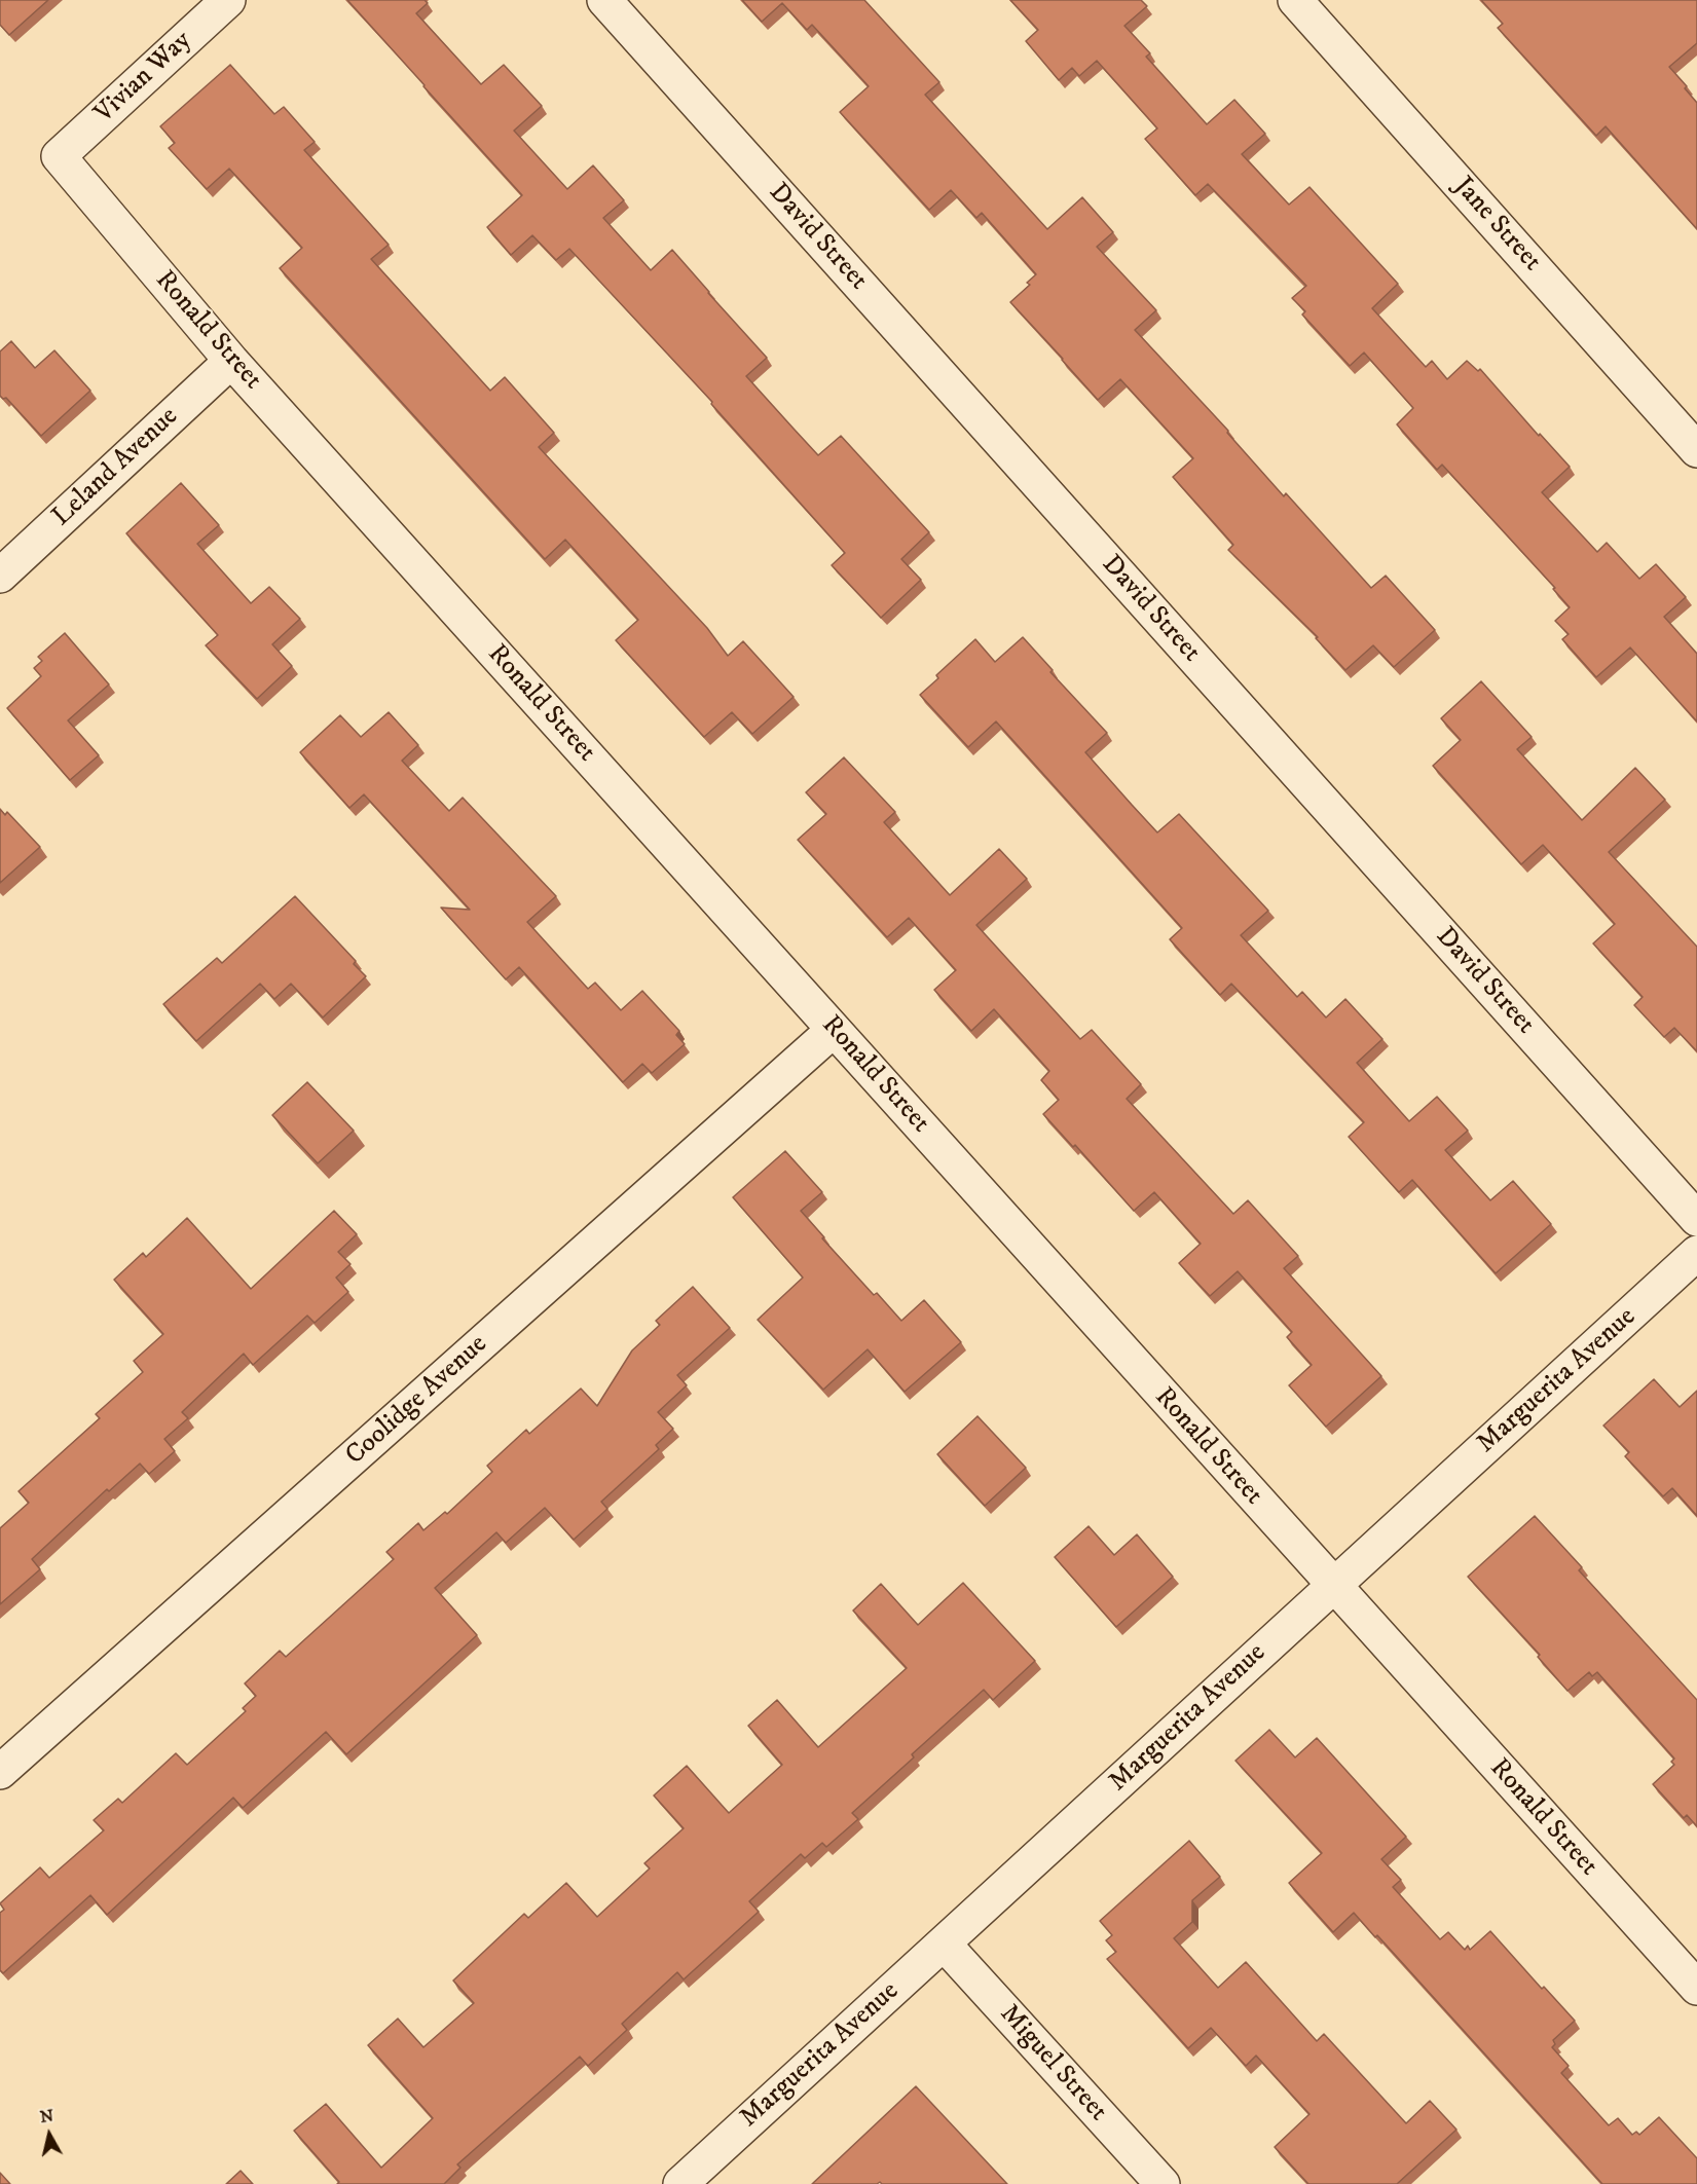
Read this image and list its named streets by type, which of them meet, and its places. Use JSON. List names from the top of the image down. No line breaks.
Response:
{"streets":{"street":["Vivian Way","Jane Street","David Street","Ronald Street","Leland Avenue","Marguerita Avenue","Coolidge Avenue","Miguel Street"]},"crossings":[["Vivian Way","Ronald Street"],["Ronald Street","Leland Avenue"],["Ronald Street","Marguerita Avenue"],["Ronald Street","Coolidge Avenue"],["Marguerita Avenue","Miguel Street"]],"north":"top"}
